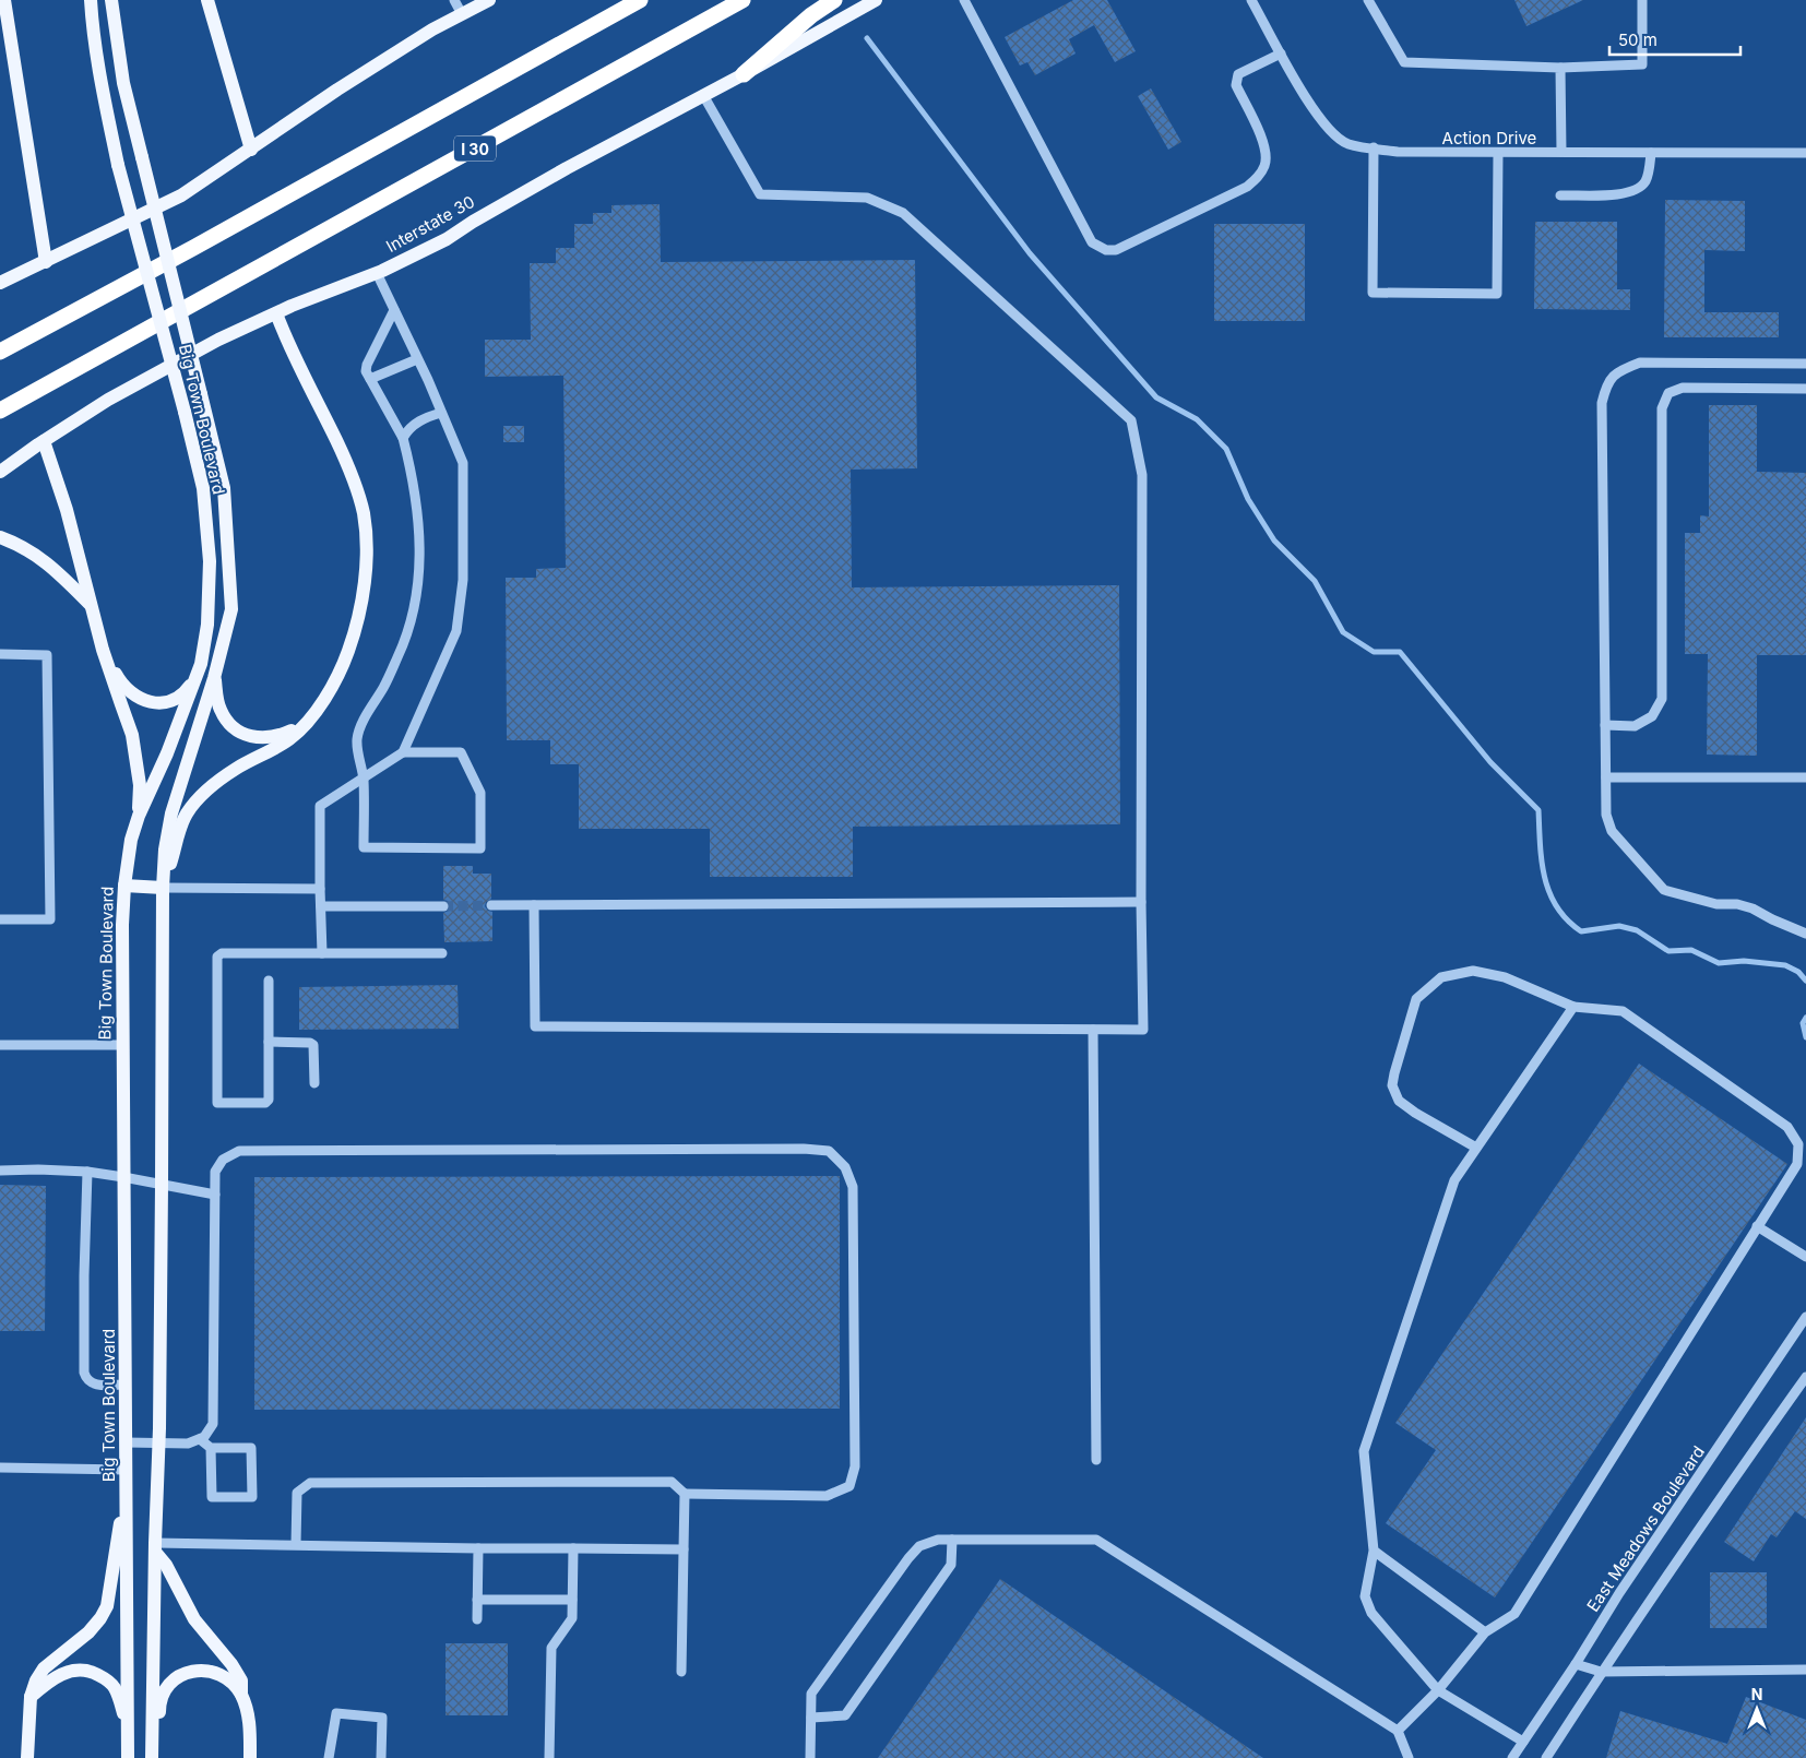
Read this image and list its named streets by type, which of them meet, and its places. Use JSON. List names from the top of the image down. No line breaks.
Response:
{"streets":{"highway":["I 30"],"main road":["Interstate 30","Big Town Boulevard"],"street":["Action Drive","East Meadows Boulevard"]},"scale_bar":"50 m","north":"top"}
